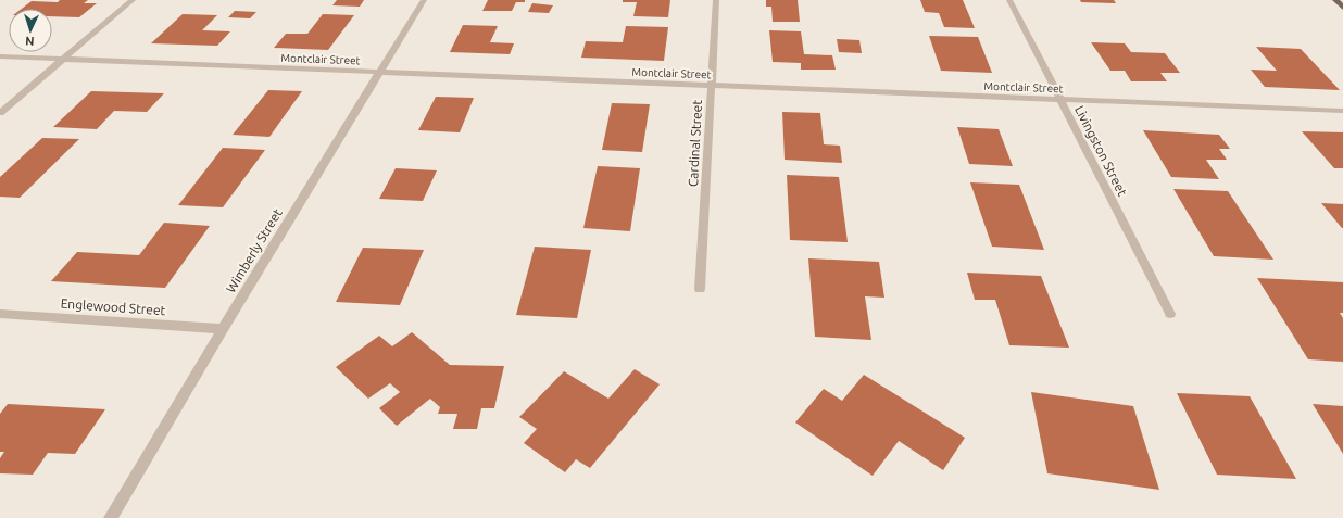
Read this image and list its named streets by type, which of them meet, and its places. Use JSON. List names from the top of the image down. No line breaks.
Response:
{"streets":{"street":["Montclair Street","Cardinal Street","Livingston Street","Wimberly Street","Englewood Street"]},"crossings":[["Montclair Street","Cardinal Street"],["Montclair Street","Livingston Street"],["Montclair Street","Wimberly Street"],["Wimberly Street","Englewood Street"]],"north":"bottom"}
